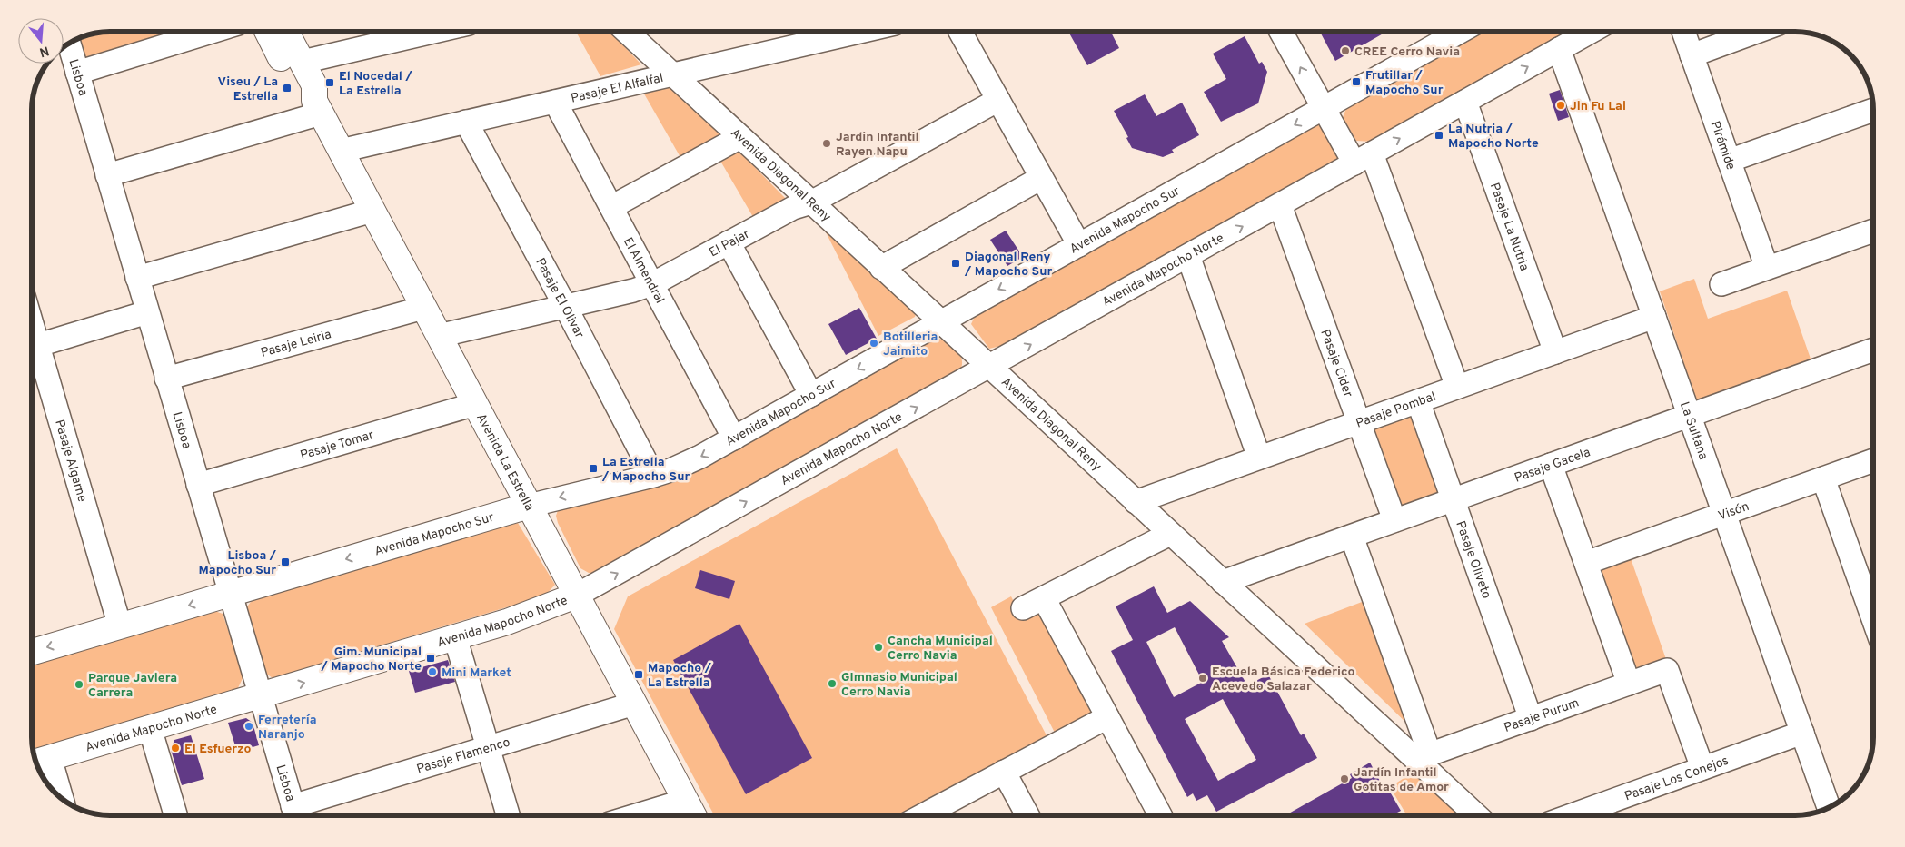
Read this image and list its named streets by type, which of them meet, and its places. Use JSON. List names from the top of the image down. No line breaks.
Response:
{"streets":{"main road":["Avenida Mapocho Sur","Avenida Mapocho Norte","Avenida La Estrella"],"street":["Lisboa","Pasaje El Alfalfal","Pirámide","Avenida Diagonal Reny","Pasaje La Nutria","El Pajar","El Almendral","Pasaje El Olivar","Pasaje Leiria","Pasaje Cider","Pasaje Pombal","La Sultana","Pasaje Tomar","Pasaje Algarne","Pasaje Gacela","Visón","Pasaje Oliveto","Pasaje Purum","Pasaje Flamenco","Pasaje Los Conejos"]},"crossings":[["Lisboa","Avenida Mapocho Sur"],["Lisboa","Avenida Mapocho Norte"],["Lisboa","Pasaje Leiria"],["Lisboa","Pasaje Tomar"],["Lisboa","Pasaje Flamenco"],["Pasaje El Alfalfal","Avenida Diagonal Reny"],["Pasaje El Alfalfal","El Almendral"],["Pasaje El Alfalfal","Pasaje El Olivar"],["Pasaje El Alfalfal","Avenida La Estrella"],["Avenida Diagonal Reny","Avenida Mapocho Sur"],["Avenida Diagonal Reny","El Pajar"],["Avenida Diagonal Reny","Avenida Mapocho Norte"],["Avenida Diagonal Reny","Pasaje Pombal"],["Avenida Diagonal Reny","Pasaje Gacela"],["Avenida Diagonal Reny","Pasaje Purum"],["Avenida Mapocho Sur","El Almendral"],["Avenida Mapocho Sur","Pasaje El Olivar"],["Avenida Mapocho Sur","Pasaje Algarne"],["Avenida Mapocho Sur","Avenida La Estrella"],["Pasaje La Nutria","Avenida Mapocho Norte"],["Pasaje La Nutria","Pasaje Pombal"],["El Pajar","El Almendral"],["El Pajar","Pasaje El Olivar"],["El Pajar","Avenida La Estrella"],["Avenida Mapocho Norte","Pasaje Cider"],["Avenida Mapocho Norte","La Sultana"],["Avenida Mapocho Norte","Avenida La Estrella"],["Pasaje Leiria","Avenida La Estrella"],["Pasaje Cider","Pasaje Pombal"],["Pasaje Cider","Pasaje Gacela"],["Pasaje Pombal","La Sultana"],["Pasaje Pombal","Pasaje Oliveto"],["La Sultana","Pasaje Gacela"],["La Sultana","Visón"],["La Sultana","Pasaje Los Conejos"],["Pasaje Tomar","Avenida La Estrella"],["Avenida La Estrella","Pasaje Flamenco"],["Pasaje Gacela","Pasaje Oliveto"],["Pasaje Oliveto","Pasaje Purum"],["Pasaje Purum","Pasaje Los Conejos"]],"one_way":["Avenida Mapocho Sur","Avenida Mapocho Norte"],"places":{"other":["CREE Cerro Navia","Jin Fu Lai","Jardin Infantil Rayen Napu","Botilleria Jaimito","Cancha Municipal Cerro Navia","Mini Market","Escuela Básica Federico Acevedo Salazar","GImnasio Municipal Cerro Navia","Parque Javiera Carrera","Ferretería Naranjo","El Esfuerzo","Jardín Infantil Gotitas de Amor"],"transit":["Frutillar / Mapocho Sur","El Nocedal / La Estrella","Viseu / La Estrella","La Nutria / Mapocho Norte","Diagonal Reny / Mapocho Sur","La Estrella / Mapocho Sur","Lisboa / Mapocho Sur","Gim. Municipal / Mapocho Norte","Mapocho / La Estrella"]},"north":"bottom"}
